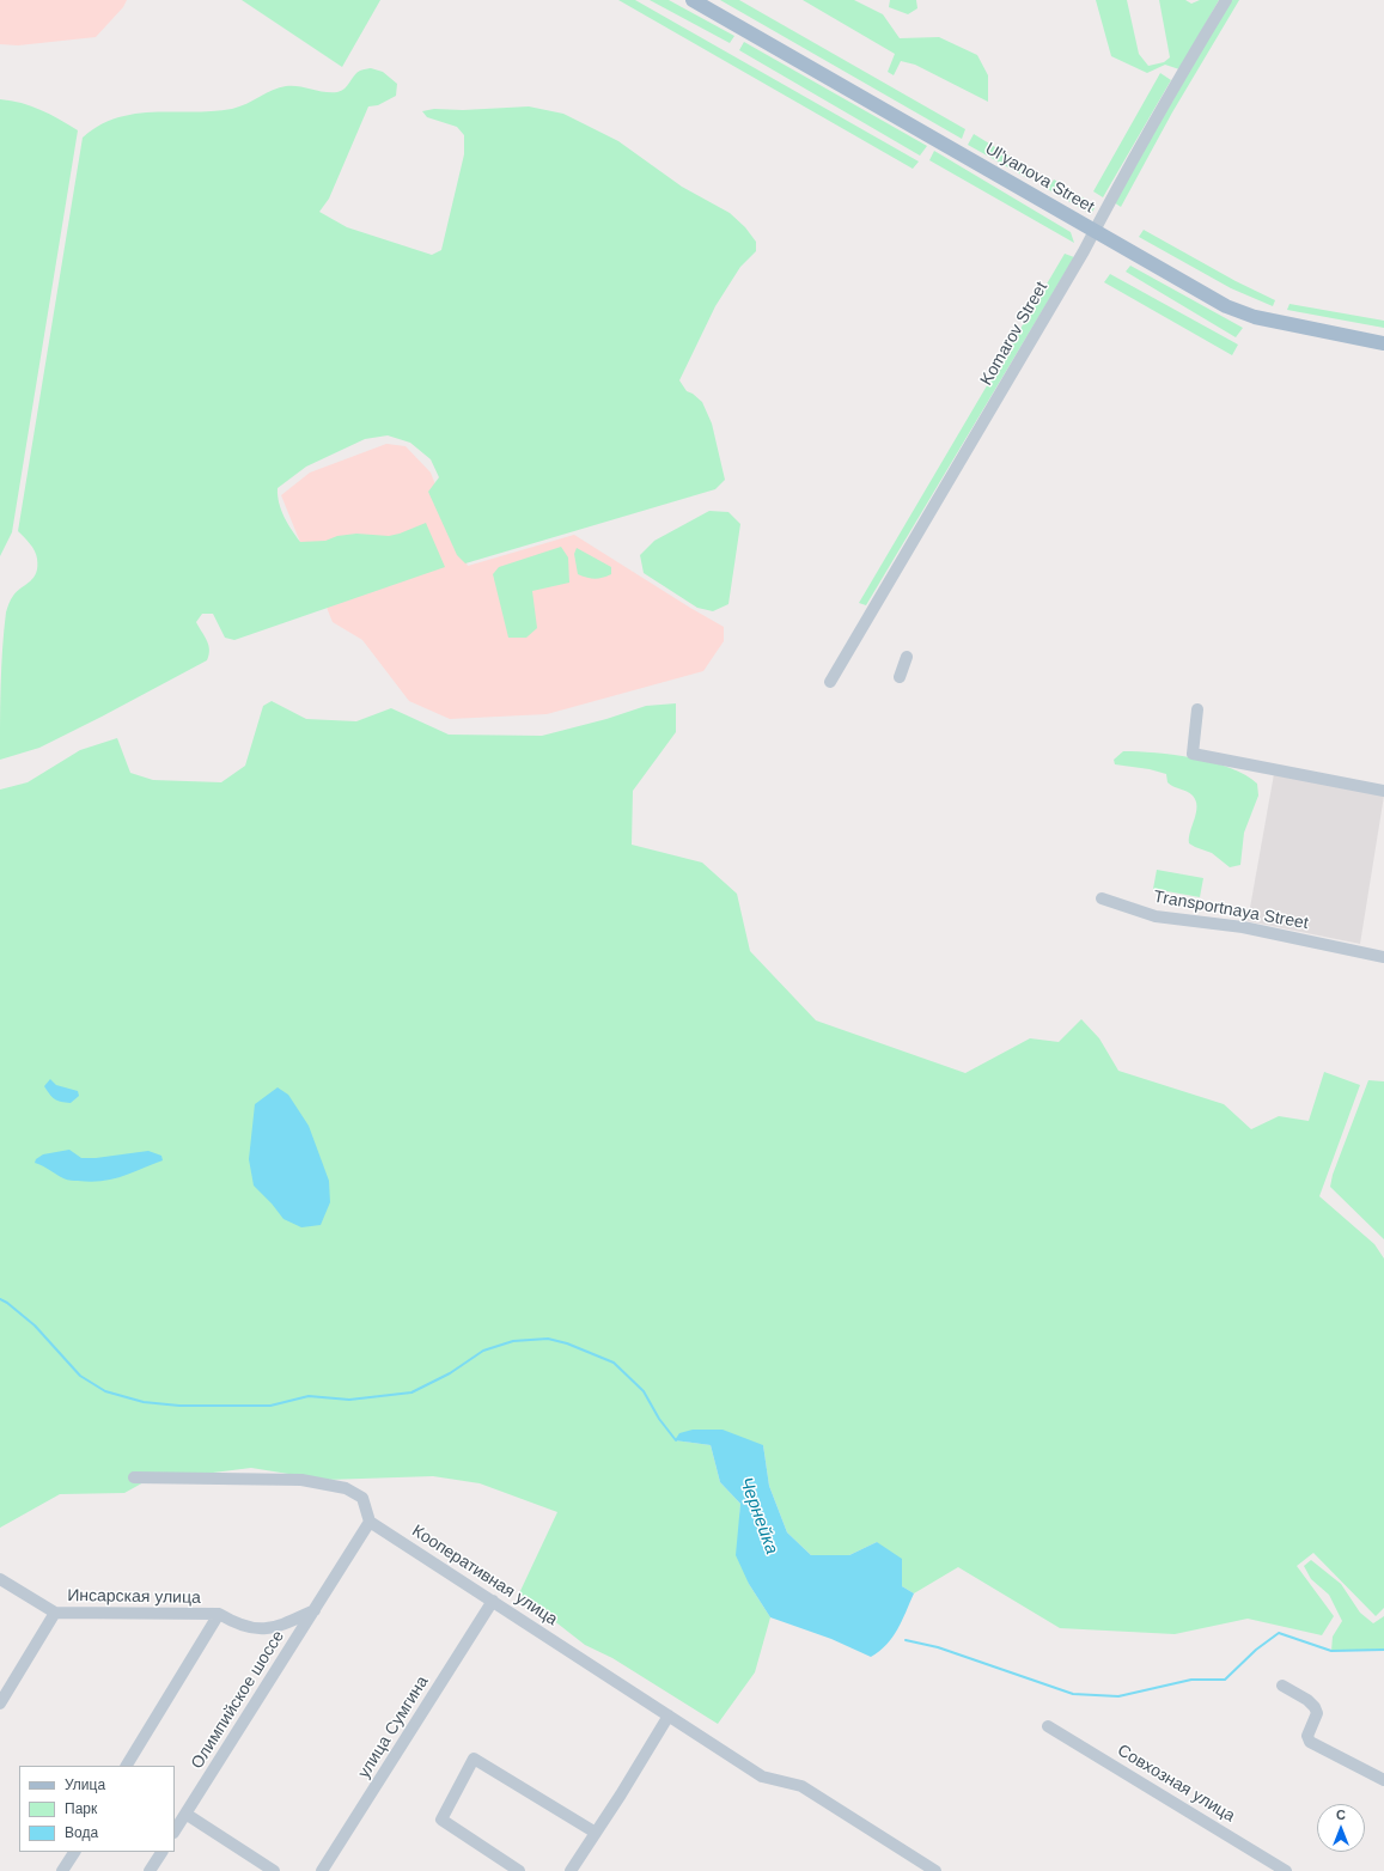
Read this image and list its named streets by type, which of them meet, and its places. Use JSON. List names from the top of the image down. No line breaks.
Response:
{"streets":{"main road":["Ul'yanova Street"],"street":["Komarov Street","Transportnaya Street","Кооперативная улица","Инсарская улица","Олимпийское шоссе","улица Сумгина","Совхозная улица"]},"crossings":[["Ul'yanova Street","Komarov Street"],["Кооперативная улица","Олимпийское шоссе"],["Кооперативная улица","улица Сумгина"]],"water":["Чернейка"],"legend":["Улица","Парк","Вода"],"north":"top"}
